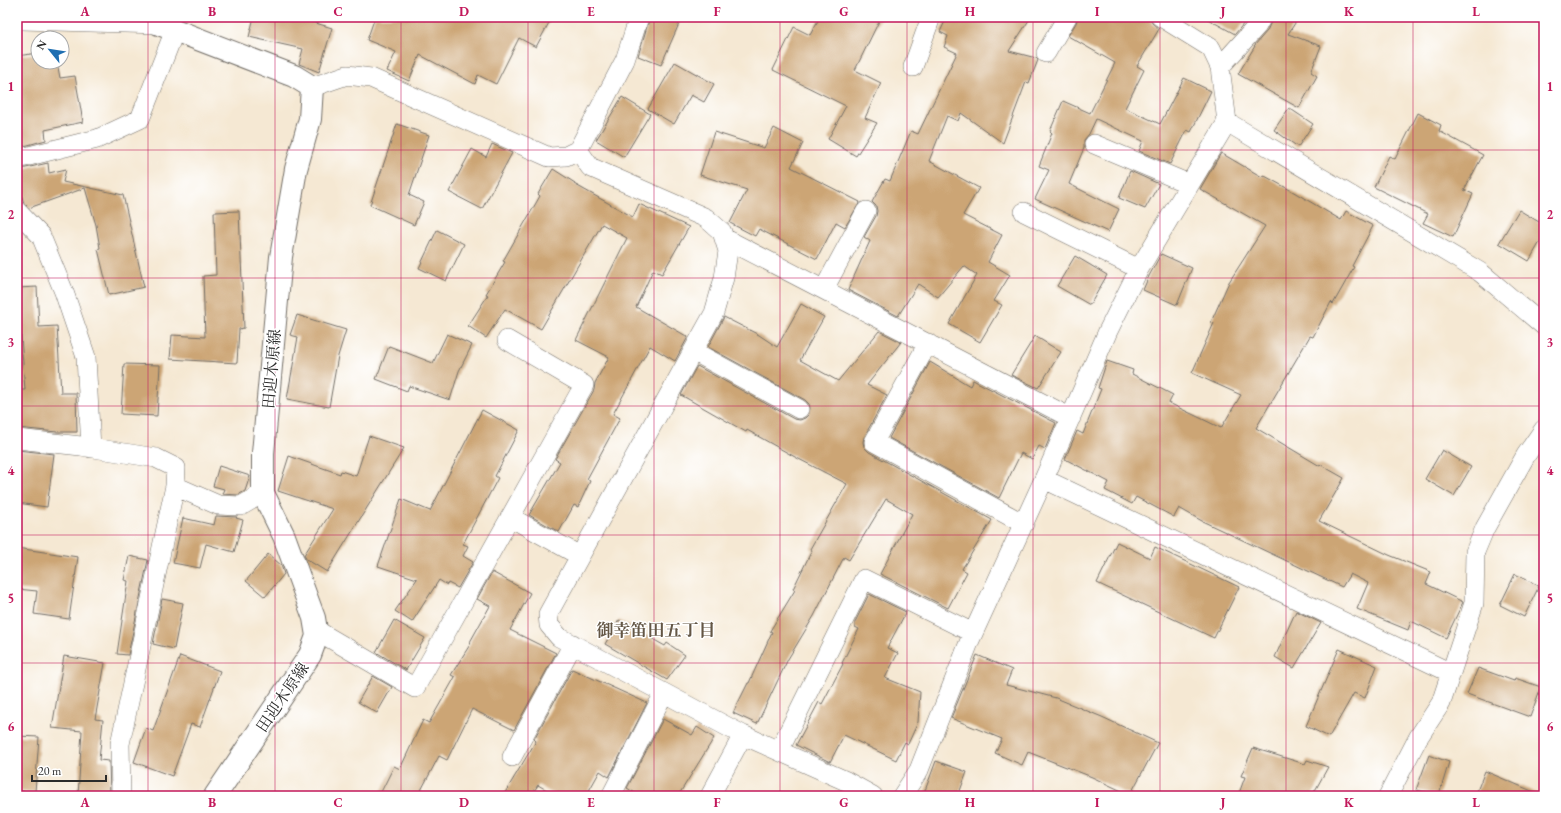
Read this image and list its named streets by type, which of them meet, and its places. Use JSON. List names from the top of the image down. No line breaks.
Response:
{"streets":{"main road":["田迎木原線"]},"districts":["御幸笛田五丁目"],"scale_bar":"20 m","north":"top left","grid":{"columns":["A","B","C","D","E","F","G","H","I","J","K","L"],"rows":["1","2","3","4","5","6"]}}
